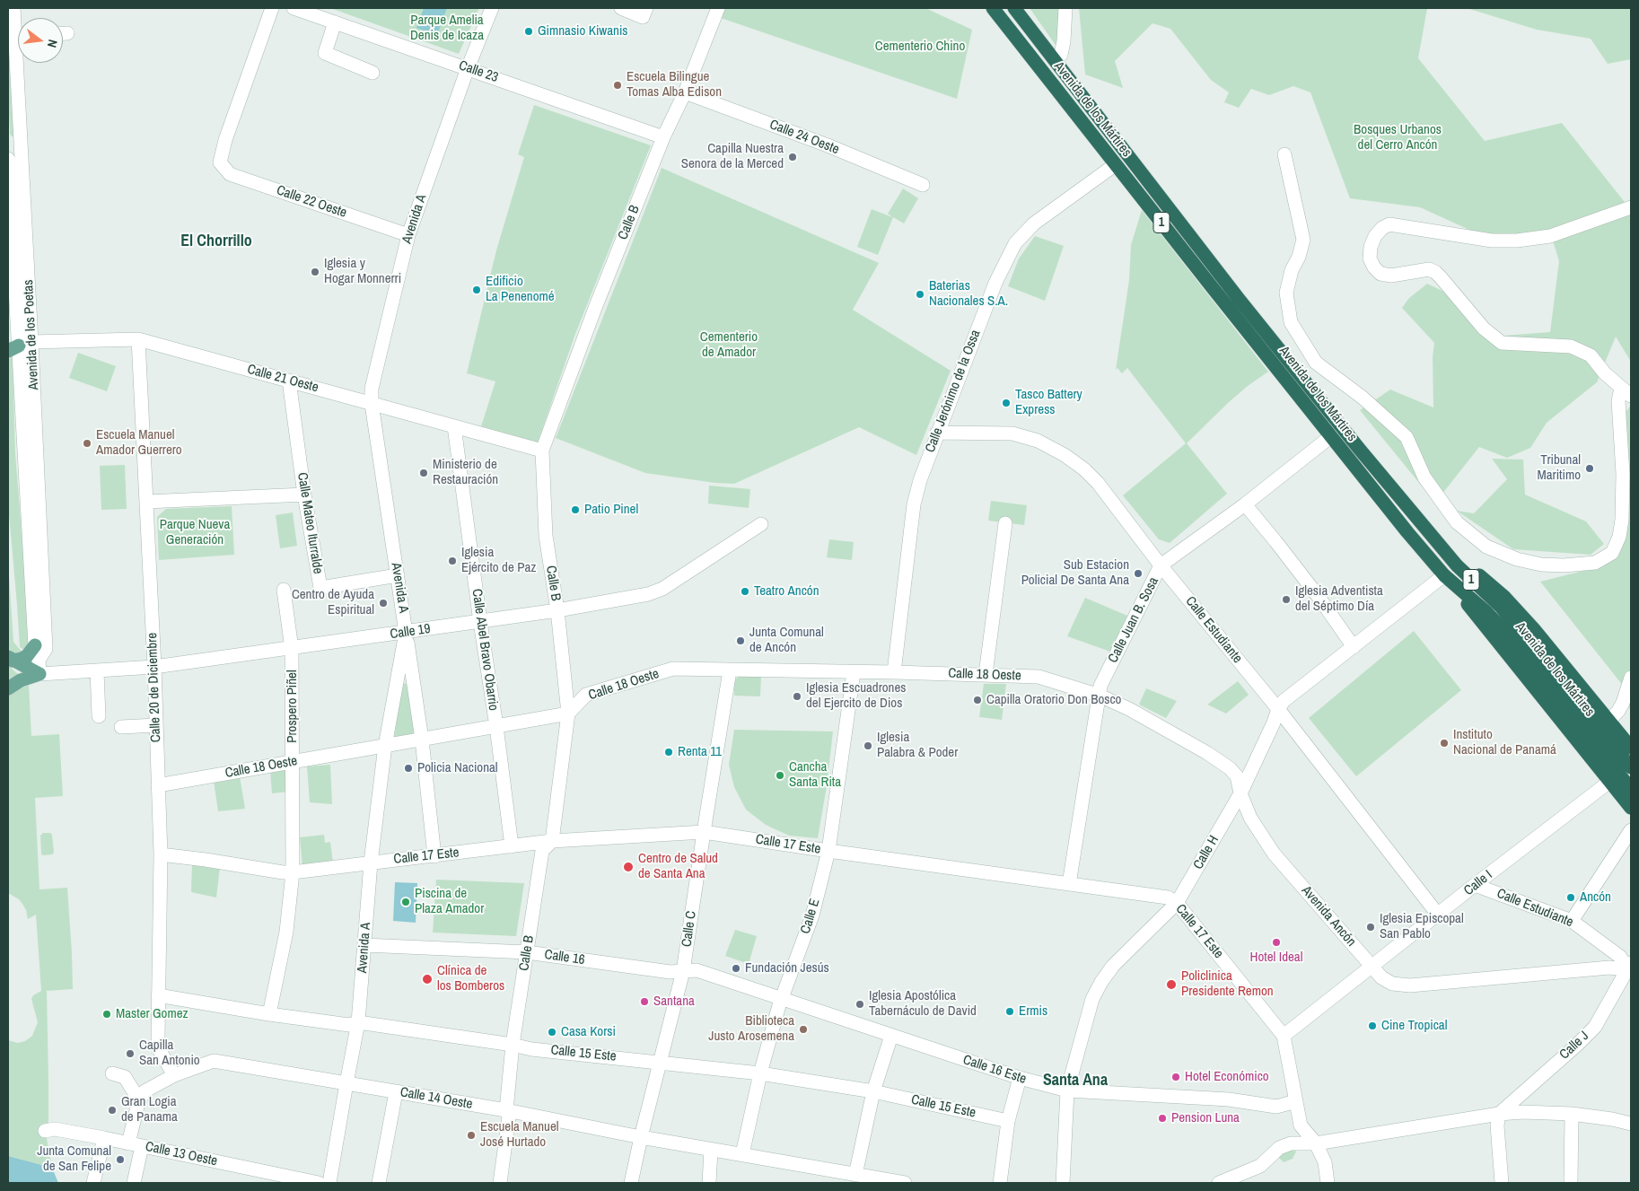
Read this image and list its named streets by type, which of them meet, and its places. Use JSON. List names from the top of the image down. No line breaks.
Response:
{"streets":{"highway":["Avenida de los Mártires","1"],"street":["Calle 23","Calle 24 Oeste","Calle 22 Oeste","Avenida A","Calle B","Avenida de los Poetas","Calle 21 Oeste","Calle Jerónimo de la Ossa","Calle Mateo Iturralde","Calle Juan B. Sosa","Calle Estudiante","Calle 19","Calle Abel Bravo Obarrio","Calle 18 Oeste","Calle 20 de Diciembre","Prospero Piñel","Calle 17 Este","Calle H","Calle I","Calle E","Avenida Ancón","Calle C","Calle 16","Calle J","Calle 15 Este","Calle 16 Este","Calle 14 Oeste","Calle 13 Oeste"]},"crossings":[["Calle 23","Avenida A"],["Calle 23","Calle B"],["Avenida de los Mártires","Calle Jerónimo de la Ossa"],["Avenida de los Mártires","Calle Juan B. Sosa"],["Avenida de los Mártires","Calle H"],["Calle 24 Oeste","Calle B"],["Calle 22 Oeste","Avenida A"],["Avenida A","Calle 21 Oeste"],["Avenida A","Calle Mateo Iturralde"],["Avenida A","Calle 19"],["Avenida A","Calle 18 Oeste"],["Avenida A","Calle 17 Este"],["Avenida A","Calle 16"],["Avenida A","Calle 15 Este"],["Avenida A","Calle 14 Oeste"],["Calle B","Calle 21 Oeste"],["Calle B","Calle 19"],["Calle B","Calle 18 Oeste"],["Calle B","Calle 17 Este"],["Calle B","Calle 16"],["Calle B","Calle 15 Este"],["Calle B","Calle 14 Oeste"],["Avenida de los Poetas","Calle 21 Oeste"],["Avenida de los Poetas","Calle 19"],["Calle 21 Oeste","Calle Mateo Iturralde"],["Calle 21 Oeste","Calle Abel Bravo Obarrio"],["Calle 21 Oeste","Calle 20 de Diciembre"],["Calle Jerónimo de la Ossa","Calle Estudiante"],["Calle Jerónimo de la Ossa","Calle 18 Oeste"],["Calle Juan B. Sosa","Calle Estudiante"],["Calle Juan B. Sosa","Calle 18 Oeste"],["Calle Juan B. Sosa","Calle 17 Este"],["Calle Juan B. Sosa","Avenida Ancón"],["Calle Estudiante","Calle H"],["Calle Estudiante","Calle I"],["Calle Estudiante","Avenida Ancón"],["Calle Estudiante","Calle J"],["Calle 19","Calle Abel Bravo Obarrio"],["Calle 19","Calle 20 de Diciembre"],["Calle 19","Prospero Piñel"],["Calle Abel Bravo Obarrio","Calle 18 Oeste"],["Calle Abel Bravo Obarrio","Calle 17 Este"],["Calle 18 Oeste","Calle 20 de Diciembre"],["Calle 18 Oeste","Prospero Piñel"],["Calle 18 Oeste","Calle E"],["Calle 18 Oeste","Avenida Ancón"],["Calle 18 Oeste","Calle C"],["Calle 20 de Diciembre","Calle 17 Este"],["Calle 20 de Diciembre","Calle 15 Este"],["Calle 20 de Diciembre","Calle 14 Oeste"],["Prospero Piñel","Calle 17 Este"],["Prospero Piñel","Calle 15 Este"],["Calle 17 Este","Calle H"],["Calle 17 Este","Calle I"],["Calle 17 Este","Calle E"],["Calle 17 Este","Calle C"],["Calle 17 Este","Calle 16 Este"],["Calle H","Avenida Ancón"],["Calle H","Calle 16 Este"],["Calle I","Avenida Ancón"],["Calle E","Calle 15 Este"],["Calle E","Calle 16 Este"],["Calle E","Calle 14 Oeste"],["Avenida Ancón","Calle J"],["Calle C","Calle 16"],["Calle C","Calle 15 Este"],["Calle C","Calle 16 Este"],["Calle C","Calle 14 Oeste"],["Calle 16","Calle 16 Este"]],"districts":["El Chorrillo","Santa Ana"],"parks":["Parque Amelia Denis de Icaza","Cementerio Chino","Bosques Urbanos del Cerro Ancón","Cementerio de Amador","Parque Nueva Generación"],"places":["Gimnasio Kiwanis","Escuela Bilingue Tomas Alba Edison","Capilla Nuestra Senora de la Merced","Iglesia y Hogar Monnerri","Edificio La Penenomé","Baterias Nacionales S.A.","Tasco Battery Express","Escuela Manuel Amador Guerrero","Tribunal Maritimo","Ministerio de Restauración","Patio Pinel","Iglesia Ejército de Paz","Sub Estacion Policial De Santa Ana","Teatro Ancón","Iglesia Adventista del Séptimo Día","Centro de Ayuda Espiritual","Junta Comunal de Ancón","Iglesia Escuadrones del Ejercito de Dios","Capilla Oratorio Don Bosco","Instituto Nacional de Panamá","Iglesia Palabra & Poder","Renta 11","Policia Nacional","Cancha Santa Rita","Centro de Salud de Santa Ana","Ancón","Piscina de Plaza Amador","Iglesia Episcopal San Pablo","Hotel Ideal","Fundación Jesús","Clínica de los Bomberos","Policlinica Presidente Remon","Santana","Iglesia Apostólica Tabernáculo de David","Ermis","Master Gomez","Cine Tropical","Biblioteca Justo Arosemena","Casa Korsi","Capilla San Antonio","Hotel Económico","Gran Logia de Panama","Pension Luna","Escuela Manuel José Hurtado","Junta Comunal de San Felipe"],"north":"right"}
